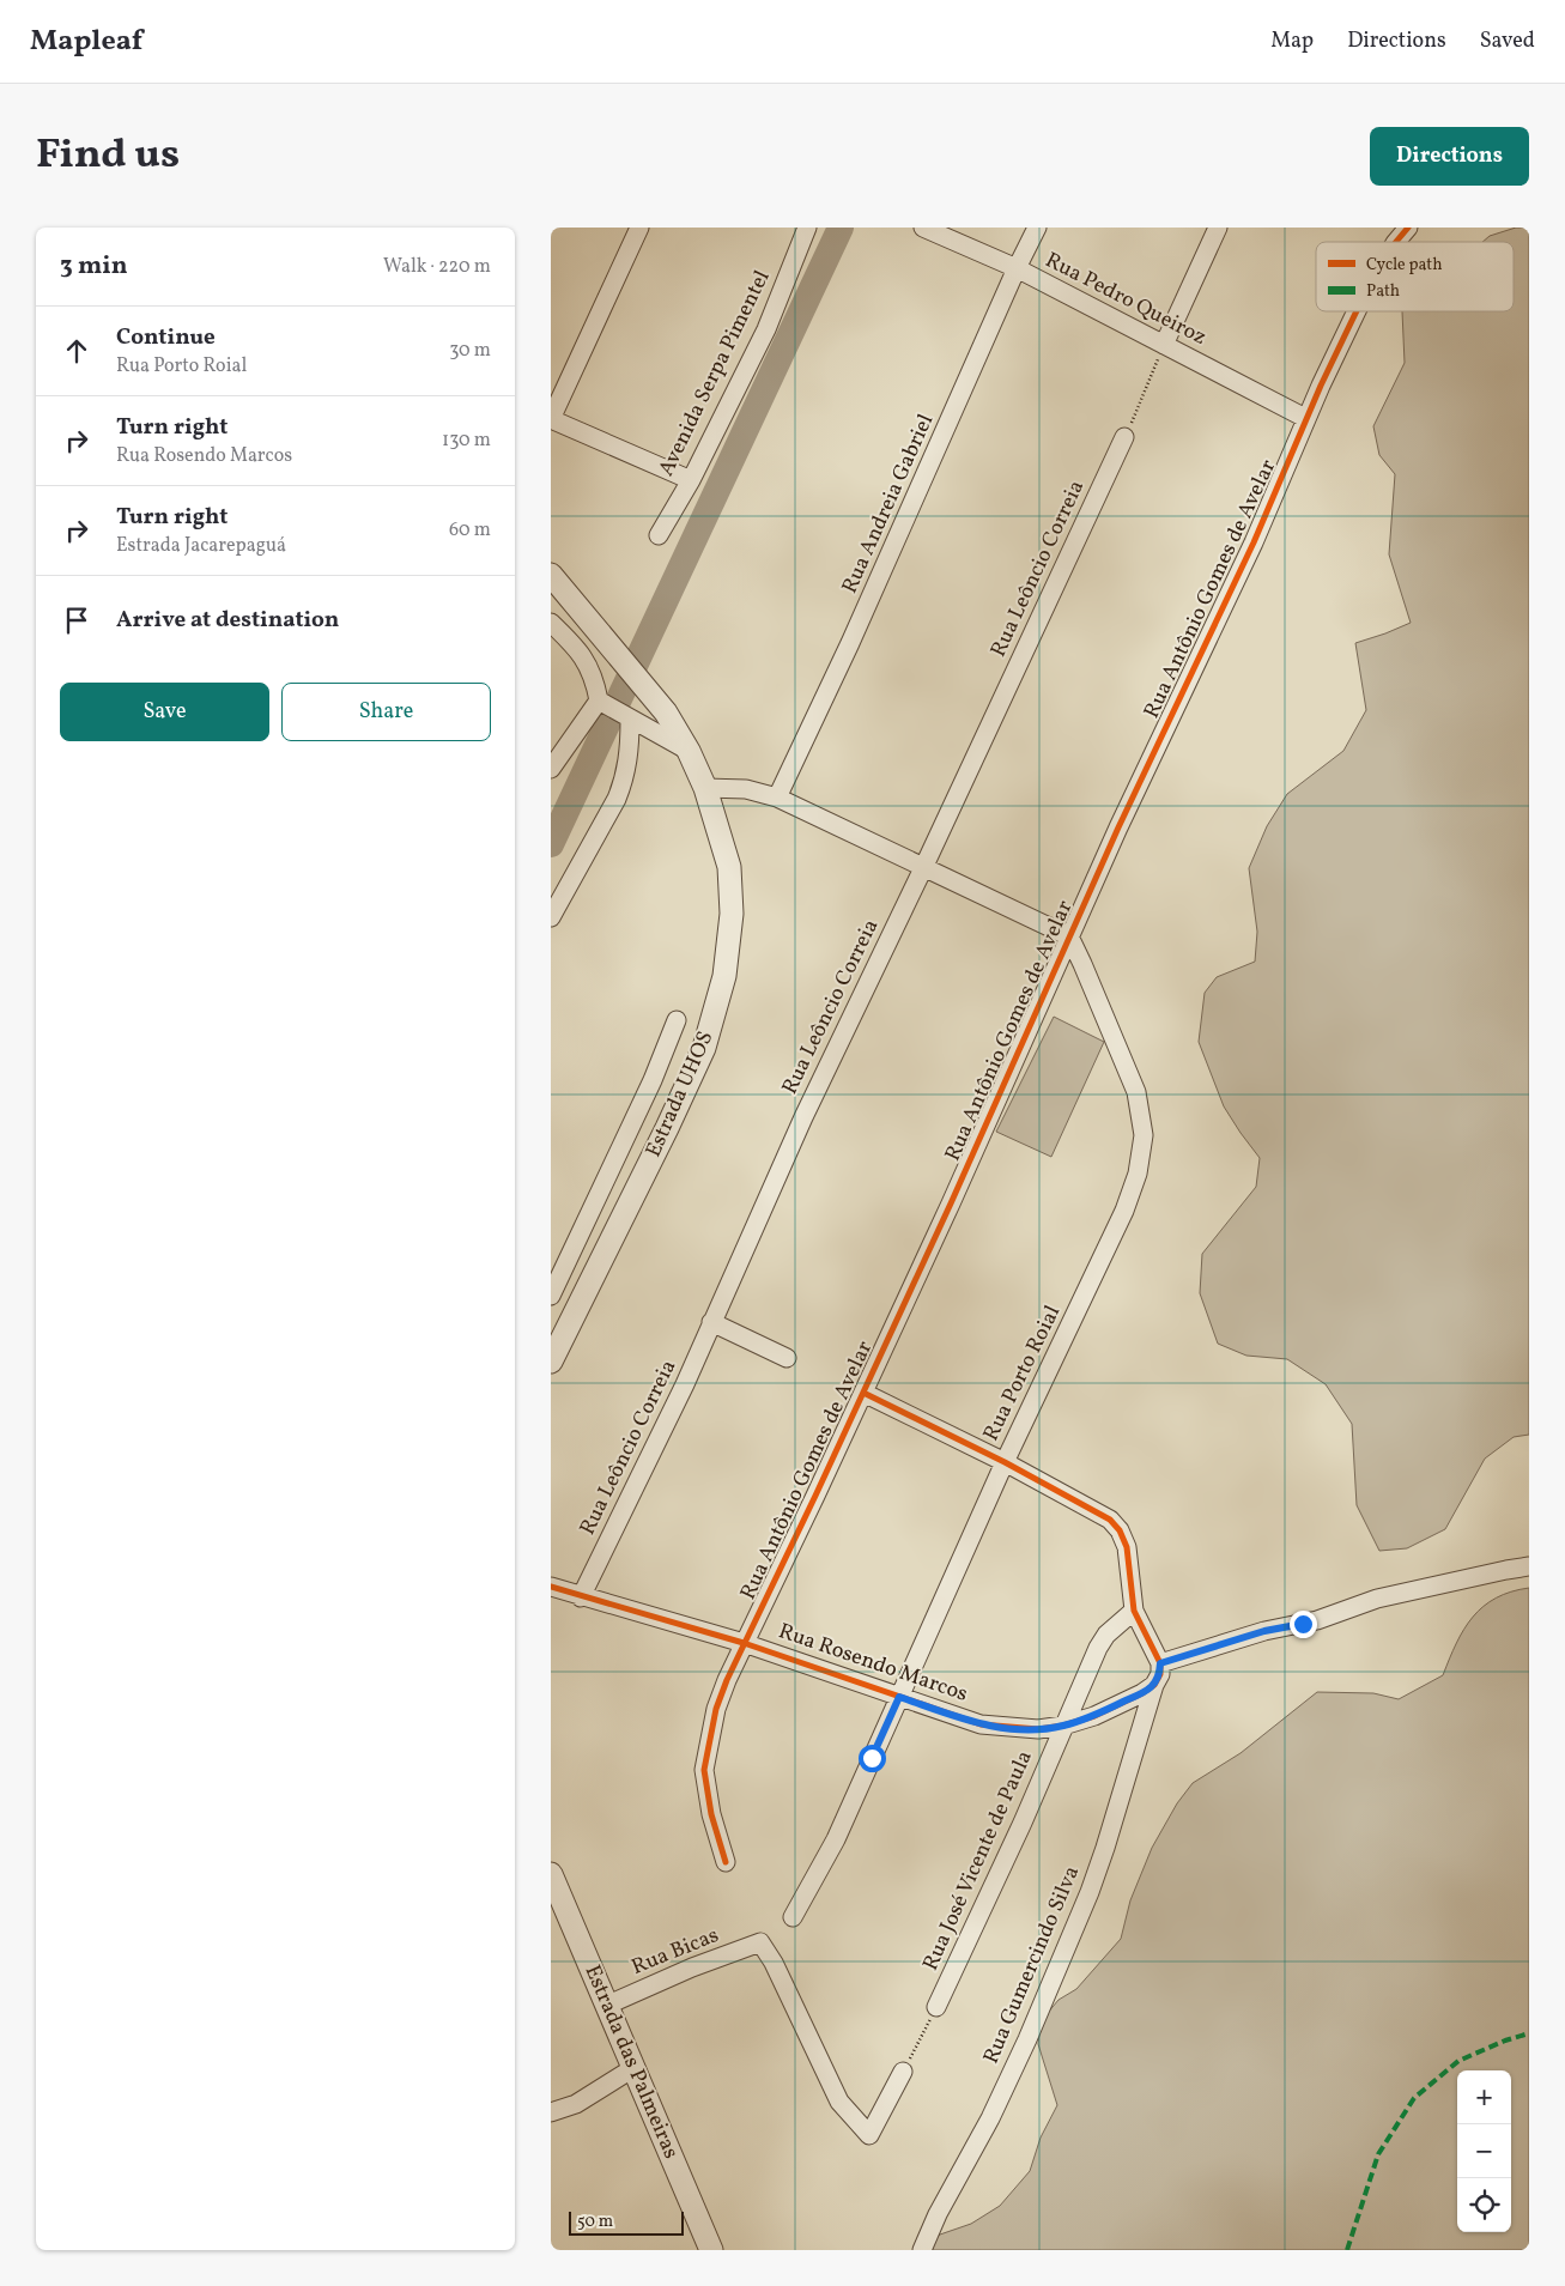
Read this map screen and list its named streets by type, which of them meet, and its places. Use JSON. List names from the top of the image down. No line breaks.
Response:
{"streets":{"street":["Rua Pedro Queiroz","Avenida Serpa Pimentel","Rua Andreia Gabriel","Rua Leôncio Correia","Rua Antônio Gomes de Avelar","Estrada UHOS","Rua Porto Roial","Rua Rosendo Marcos","Rua José Vicente de Paula","Rua Bicas","Rua Gumercindo Silva","Estrada das Palmeiras"]},"crossings":[["Rua Pedro Queiroz","Rua Andreia Gabriel"],["Rua Pedro Queiroz","Rua Antônio Gomes de Avelar"],["Rua Leôncio Correia","Rua Rosendo Marcos"],["Rua Antônio Gomes de Avelar","Rua Porto Roial"],["Rua Antônio Gomes de Avelar","Rua Rosendo Marcos"],["Rua Porto Roial","Rua Rosendo Marcos"],["Rua Rosendo Marcos","Rua José Vicente de Paula"],["Rua Rosendo Marcos","Rua Gumercindo Silva"],["Rua Bicas","Estrada das Palmeiras"]],"legend":["Cycle path","Path"],"scale_bar":"50 m","page":{"header":"Mapleaf","nav":["Map","Directions","Saved"],"title":"Find us","buttons":["Directions",["Save","Share"]],"heading":["3 min","Walk · 220 m"],"list":[["Continue","Rua Porto Roial","30 m"],["Turn right","Rua Rosendo Marcos","130 m"],["Turn right","Estrada Jacarepaguá","60 m"],"Arrive at destination"],"map_buttons":["+","−"],"scale":"50 m"}}
